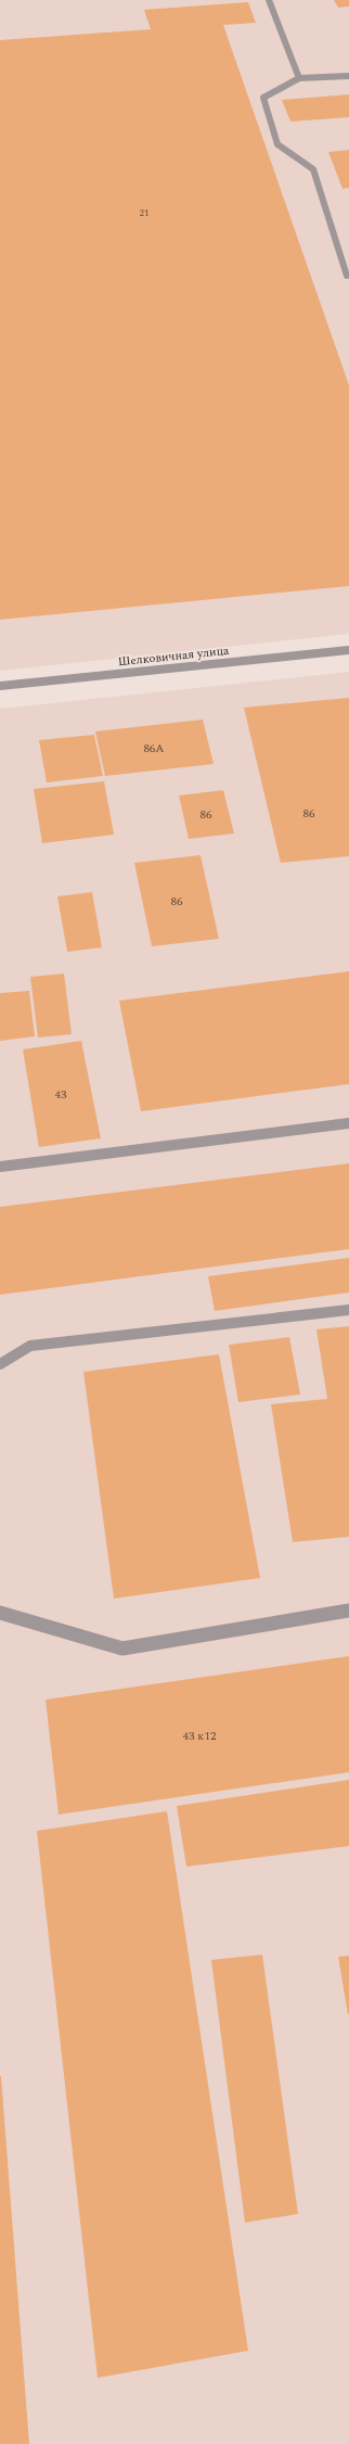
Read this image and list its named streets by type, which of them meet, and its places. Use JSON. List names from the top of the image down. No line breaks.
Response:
{"streets":{"street":["Шелковичная улица"]},"house_numbers":["21","86А","86","86","86","43","43 к12"]}
